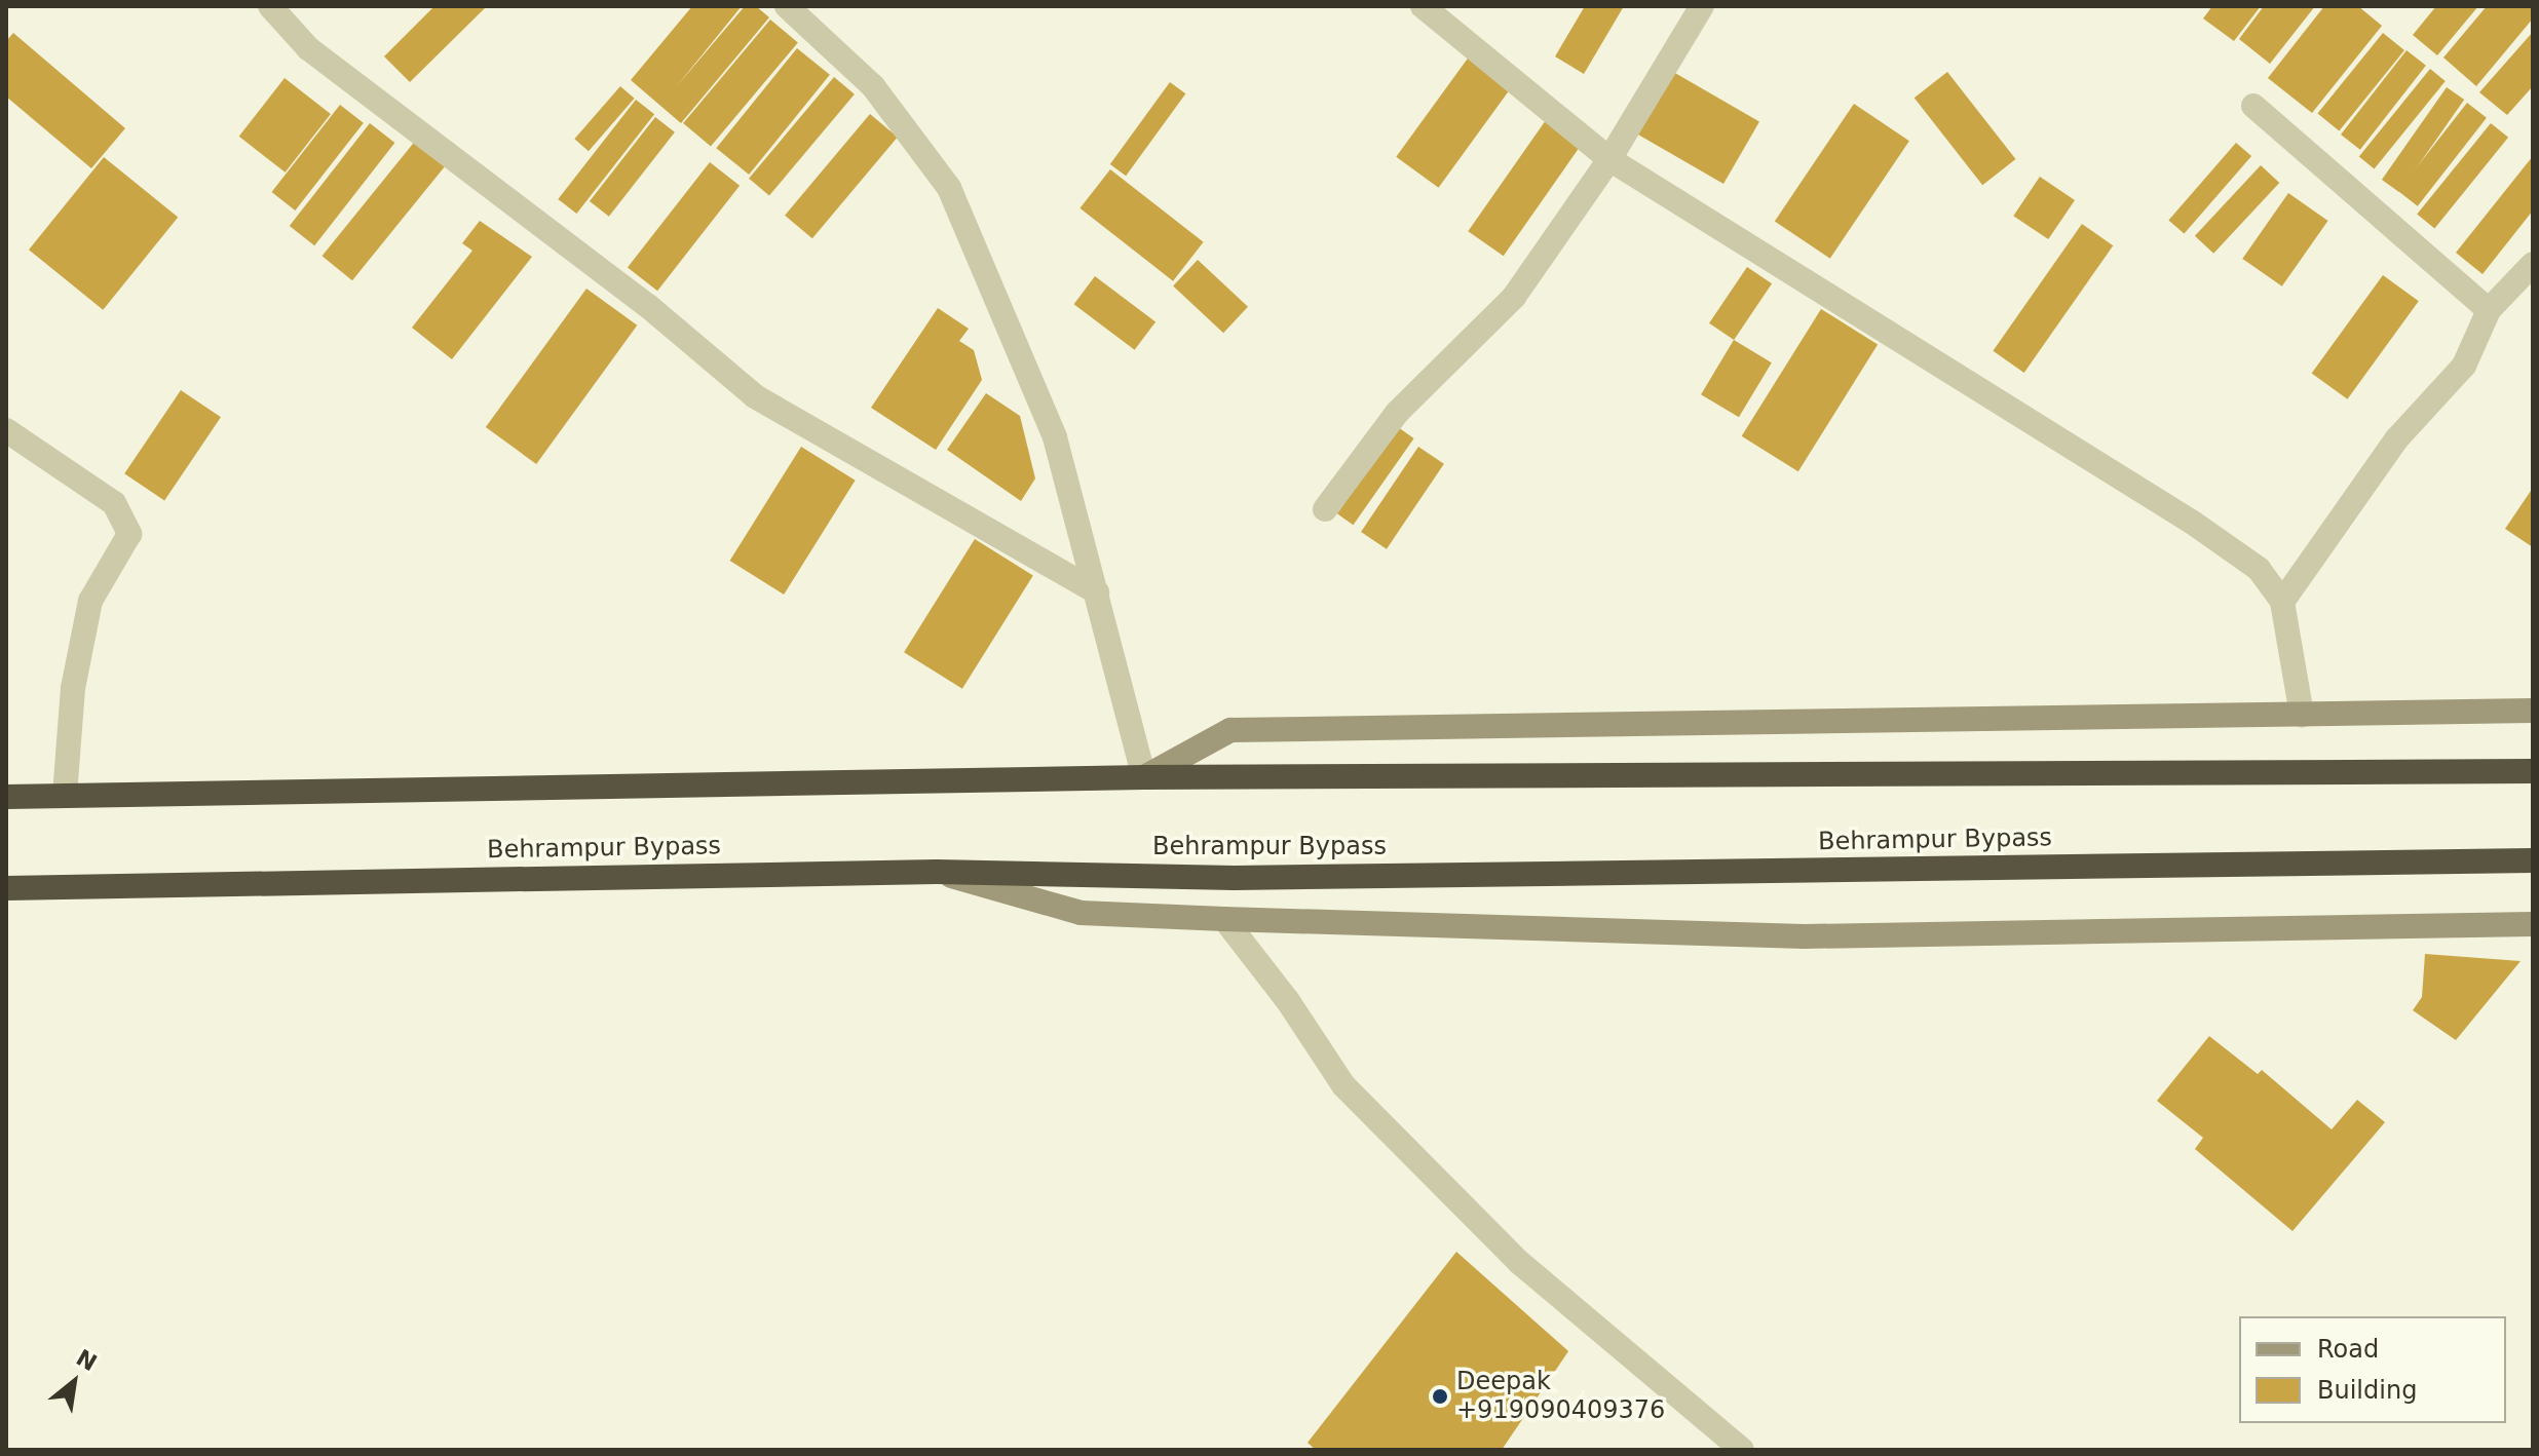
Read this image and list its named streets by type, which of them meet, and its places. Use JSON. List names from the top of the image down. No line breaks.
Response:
{"streets":{"highway":["Behrampur Bypass"]},"places":["Deepak +919090409376"],"legend":["Road","Building"],"north":"top right"}
